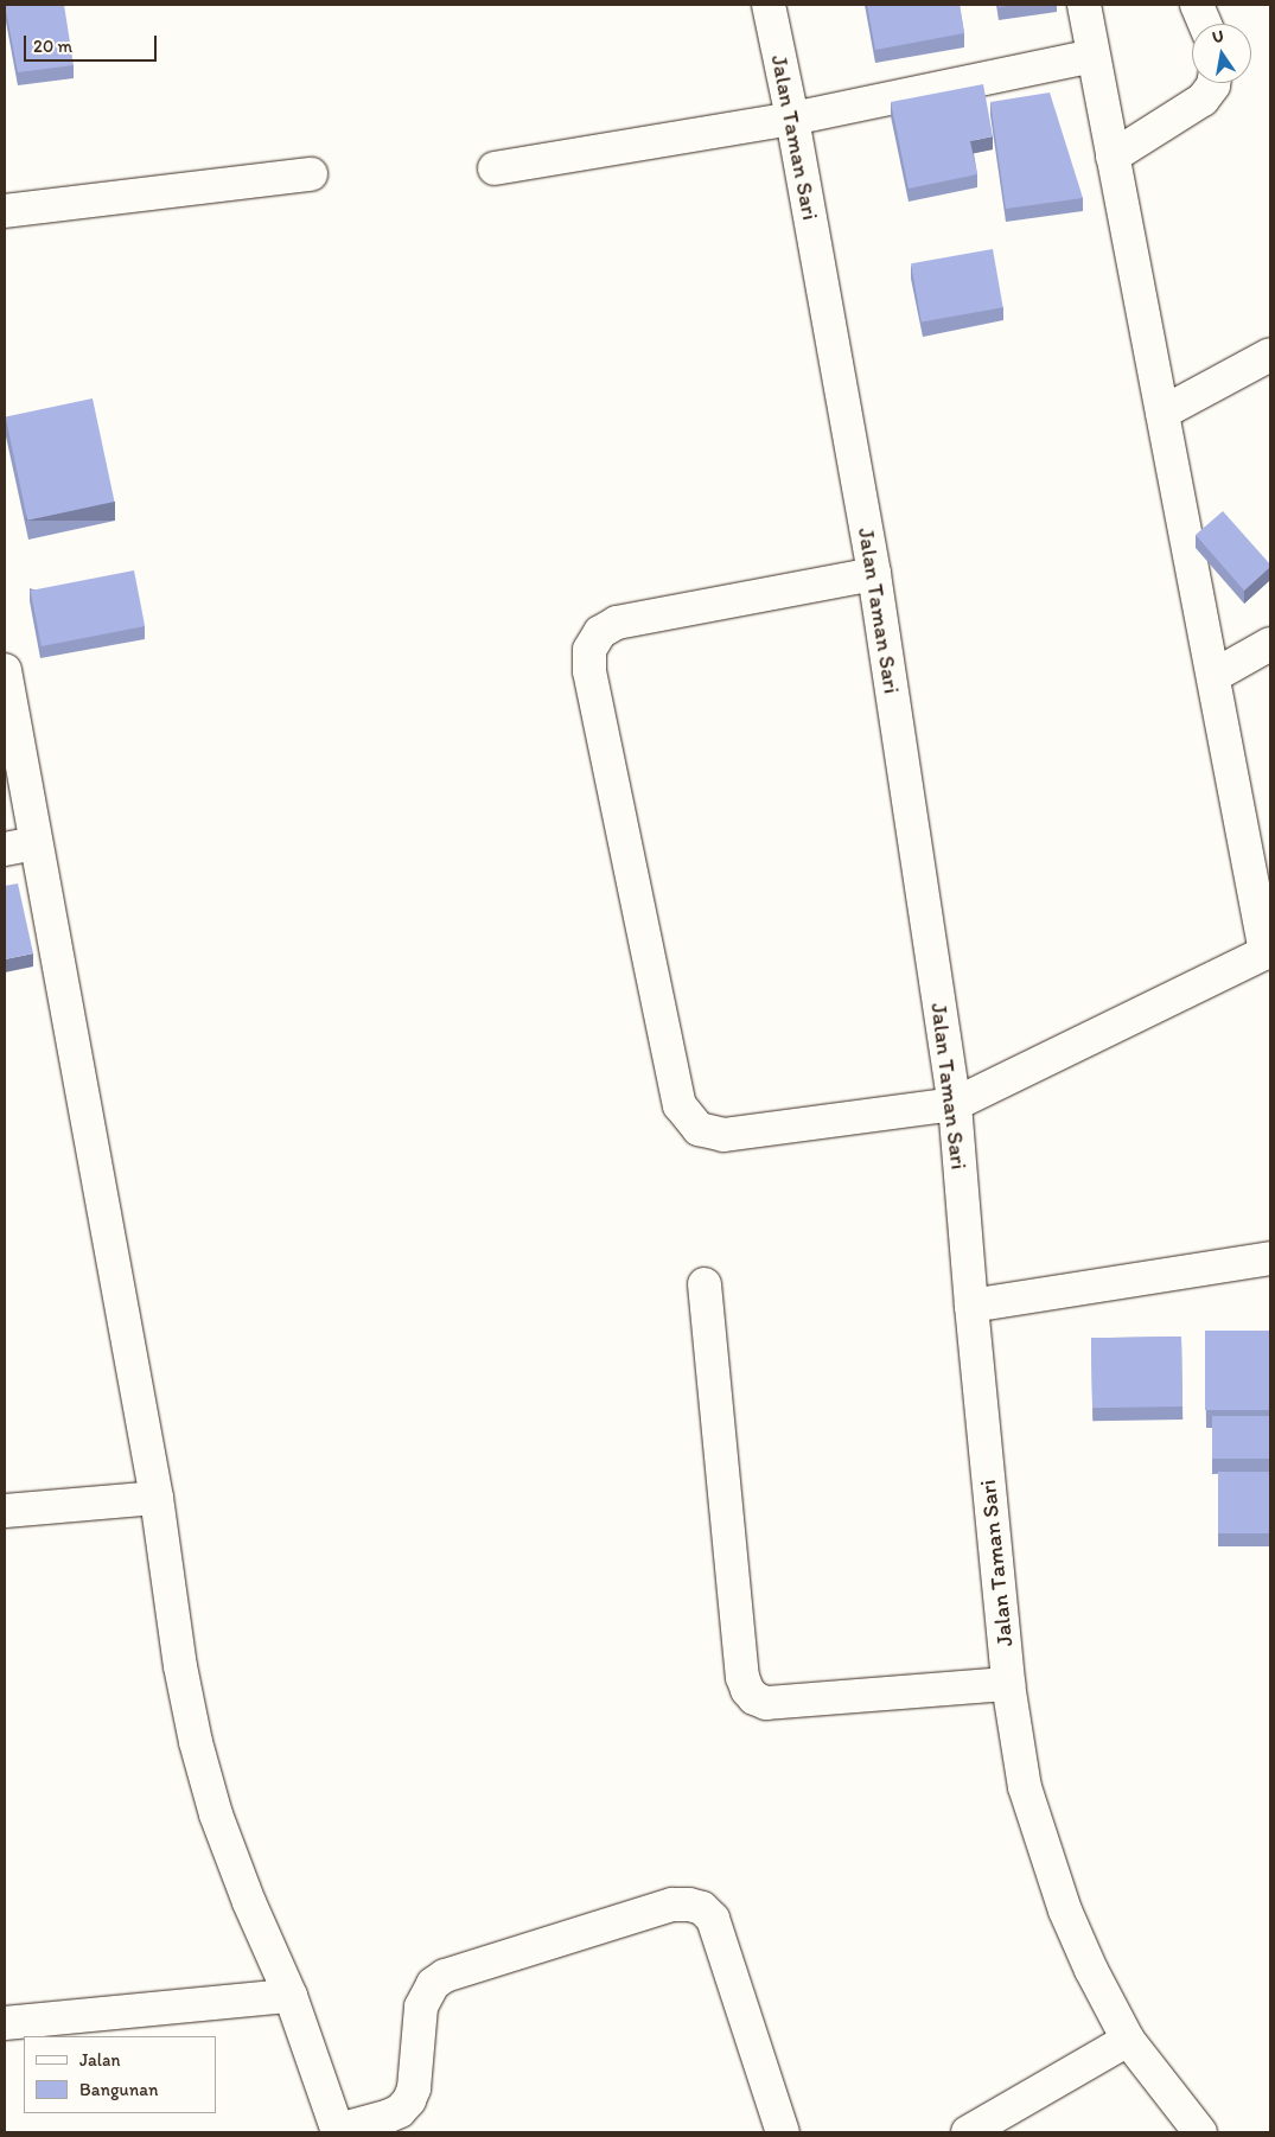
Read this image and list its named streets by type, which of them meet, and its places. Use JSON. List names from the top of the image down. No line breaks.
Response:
{"streets":{"street":["Jalan Taman Sari"]},"legend":["Jalan","Bangunan"],"scale_bar":"20 m","north":"top"}
